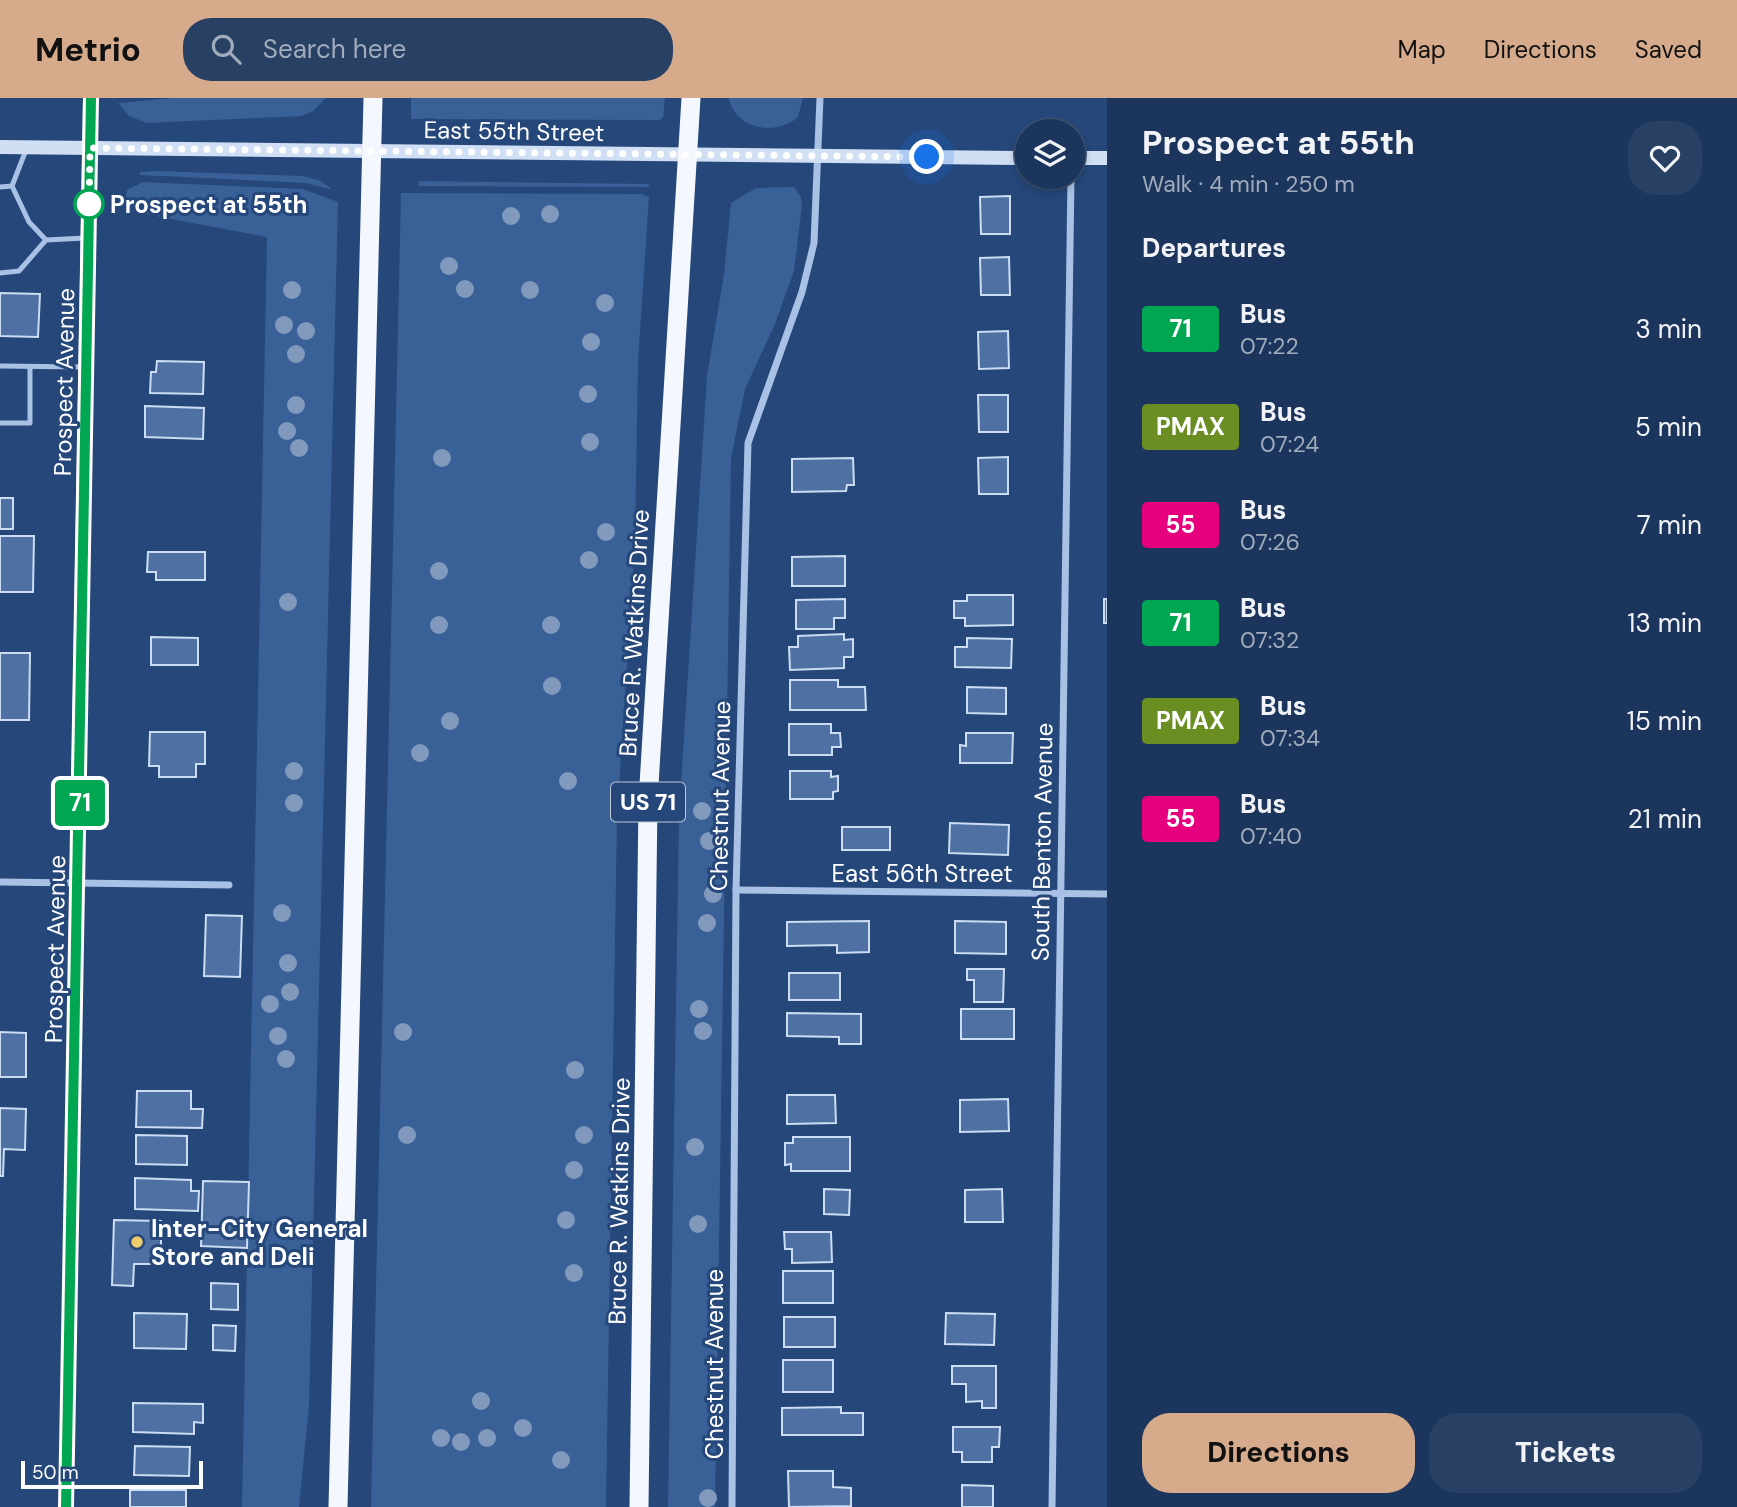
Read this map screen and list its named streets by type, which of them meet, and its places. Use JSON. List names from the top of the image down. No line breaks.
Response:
{"streets":{"highway":["Bruce R. Watkins Drive","US 71"],"main road":["East 55th Street","Prospect Avenue"],"street":["Chestnut Avenue","South Benton Avenue","East 56th Street"]},"crossings":[["East 55th Street","Prospect Avenue"],["East 55th Street","Bruce R. Watkins Drive"],["East 55th Street","Chestnut Avenue"],["Chestnut Avenue","East 56th Street"],["South Benton Avenue","East 56th Street"]],"places":["Prospect at 55th","Inter-City General Store and Deli"],"lines":["bus line 71"],"scale_bar":"50 m","page":{"header":"Metrio","search":"Search here","nav":["Map","Directions","Saved"],"on_map":"71","heading":[["Prospect at 55th","Walk · 4 min · 250 m"],"Departures"],"list":[{"mark":"71","name":"Bus","note":"07:22","value":"3 min"},{"mark":"PMAX","name":"Bus","note":"07:24","value":"5 min"},{"mark":"55","name":"Bus","note":"07:26","value":"7 min"},{"mark":"71","name":"Bus","note":"07:32","value":"13 min"},{"mark":"PMAX","name":"Bus","note":"07:34","value":"15 min"},{"mark":"55","name":"Bus","note":"07:40","value":"21 min"}],"buttons":["Directions","Tickets"],"scale":"50 m"}}
